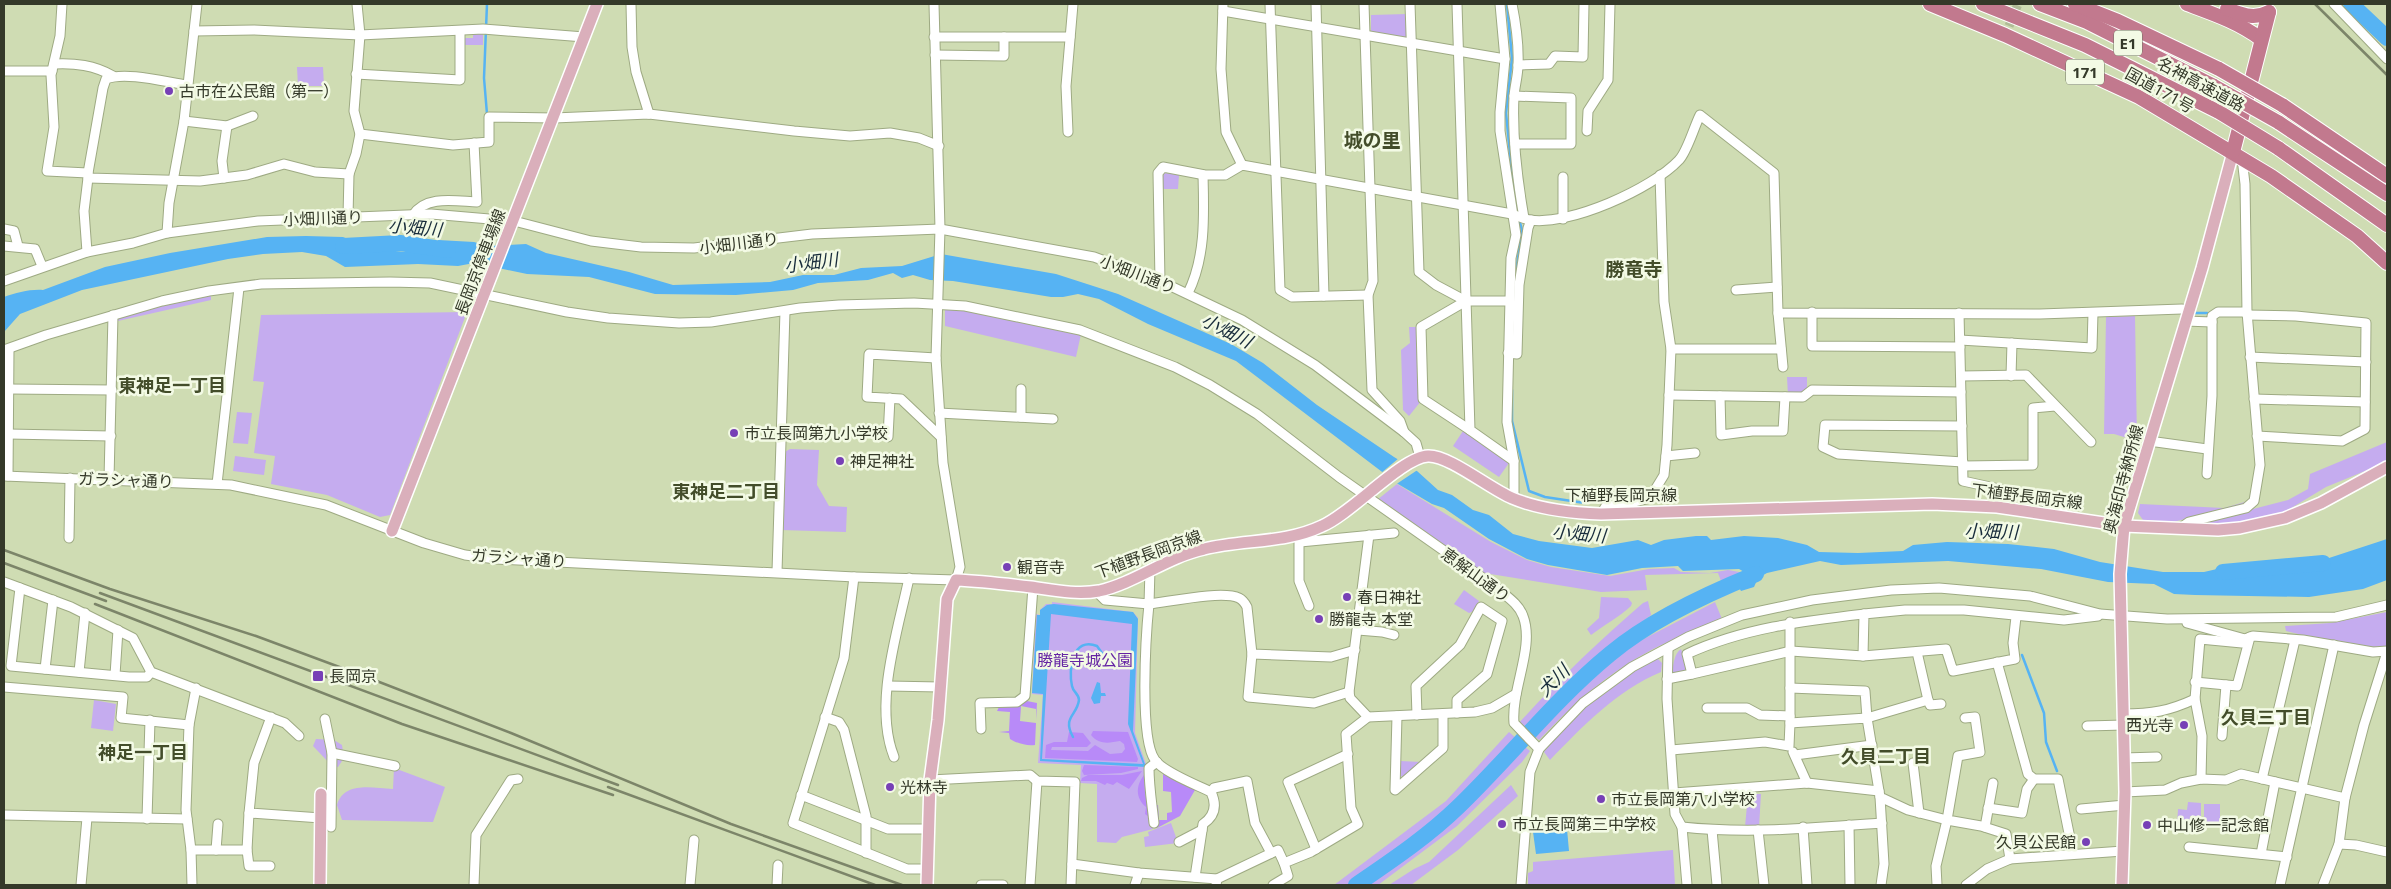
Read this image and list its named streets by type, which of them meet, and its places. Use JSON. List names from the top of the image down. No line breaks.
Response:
{"streets":{"highway":["E1","171","名神高速道路","国道171号"],"main road":["長岡京停車場線","奥海印寺納所線","下植野長岡京線"],"street":["小畑川通り","ガラシャ通り","恵解山通り"]},"crossings":[["国道171号","奥海印寺納所線"],["小畑川通り","長岡京停車場線"],["小畑川通り","下植野長岡京線"],["長岡京停車場線","ガラシャ通り"],["長岡京停車場線","恵解山通り"],["奥海印寺納所線","下植野長岡京線"],["ガラシャ通り","下植野長岡京線"],["下植野長岡京線","恵解山通り"]],"districts":["城の里","勝竜寺","東神足一丁目","東神足二丁目","久貝三丁目","神足一丁目","久貝二丁目"],"water":["小畑川","犬川"],"parks":["勝龍寺城公園"],"places":{"other":["古市在公民館（第一）","市立長岡第九小学校","神足神社","観音寺","春日神社","勝龍寺 本堂","西光寺","光林寺","市立長岡第八小学校","市立長岡第三中学校","中山修一記念館","久貝公民館"],"transit":["長岡京"]}}
